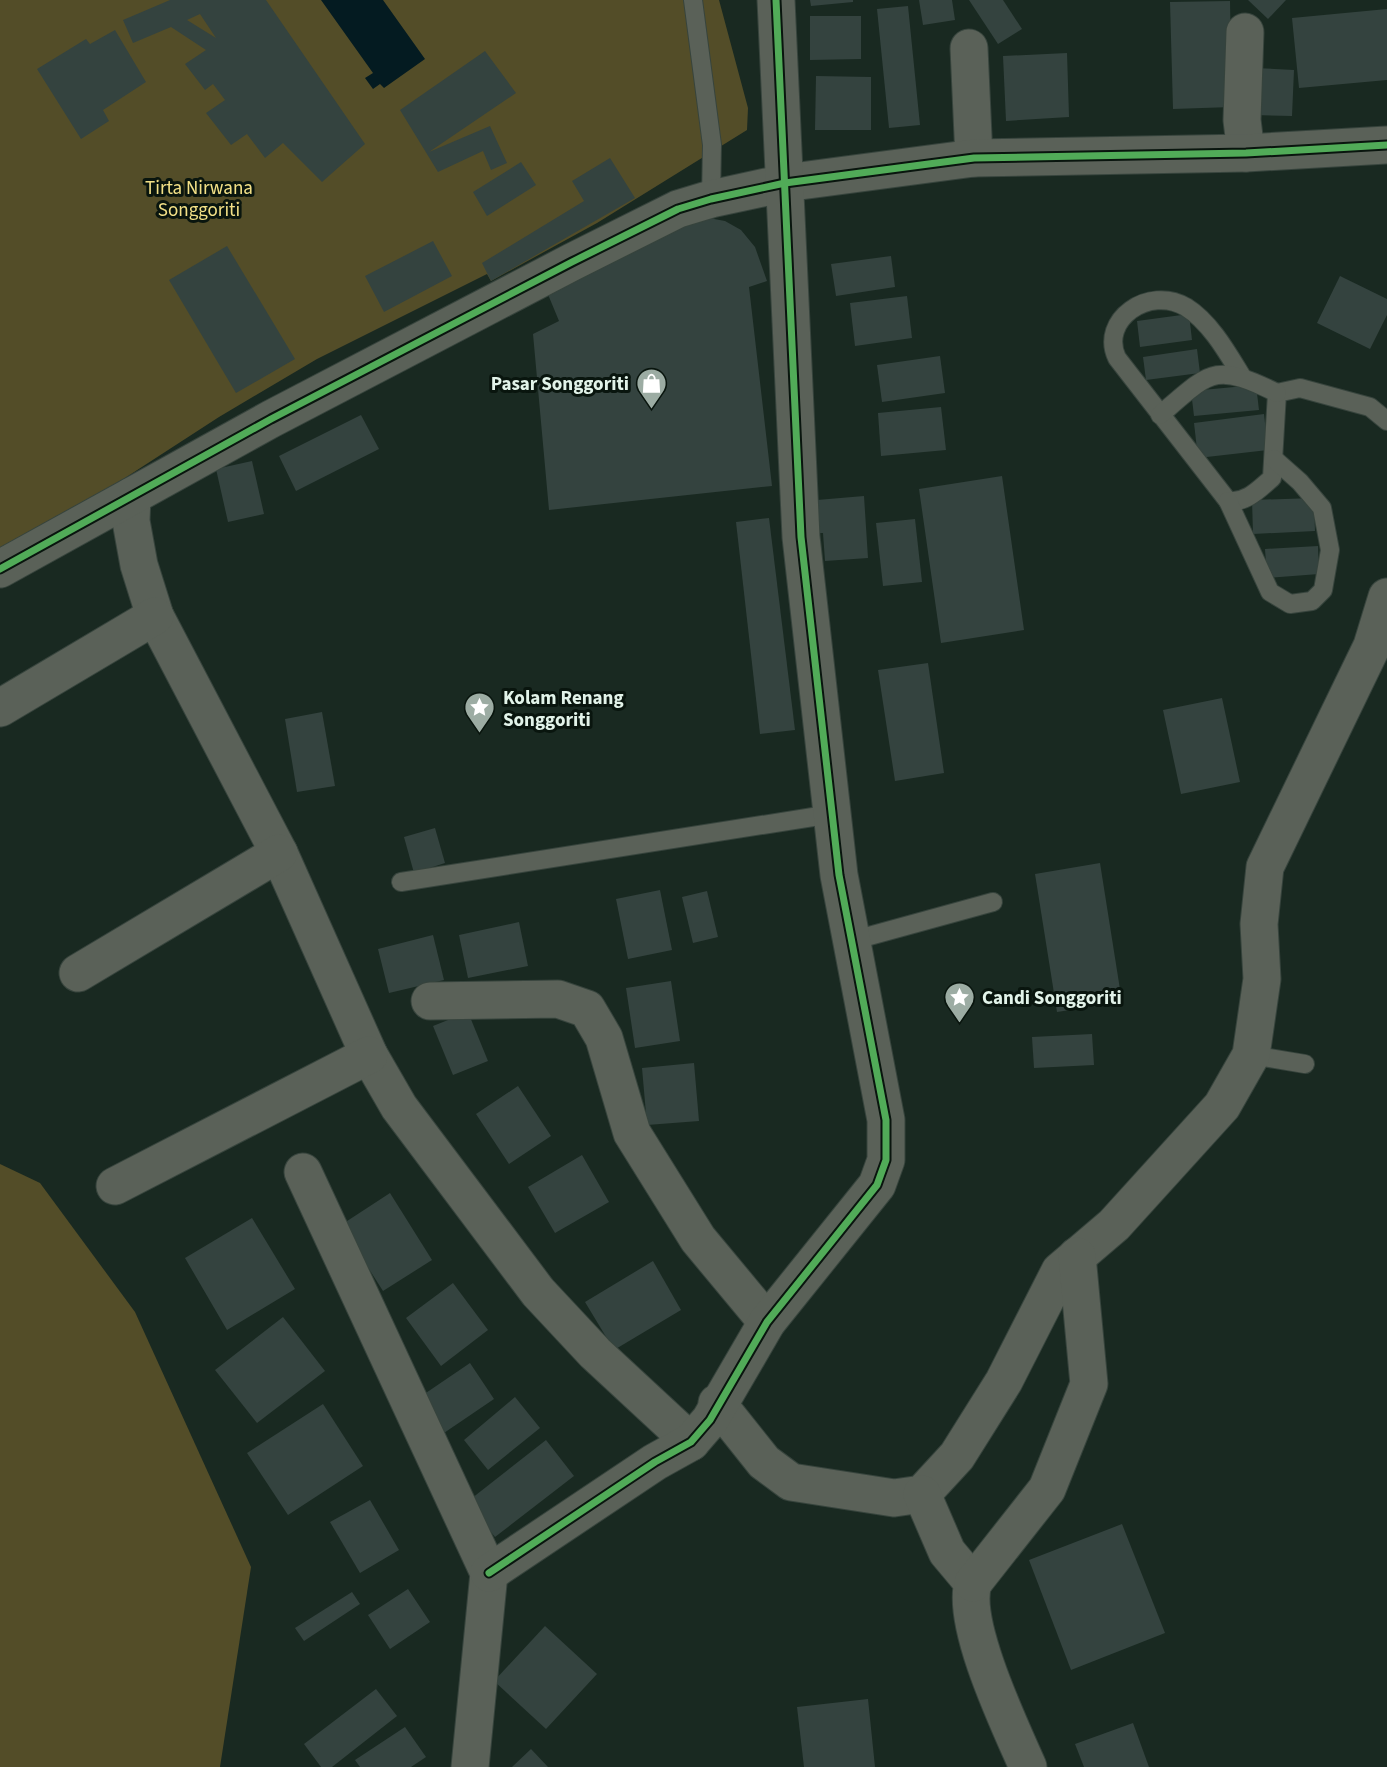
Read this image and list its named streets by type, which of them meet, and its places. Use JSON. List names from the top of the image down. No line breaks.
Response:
{"parks":["Tirta Nirwana Songgoriti"],"places":{"shop":["Pasar Songgoriti"],"place":["Kolam Renang Songgoriti","Candi Songgoriti"]}}
